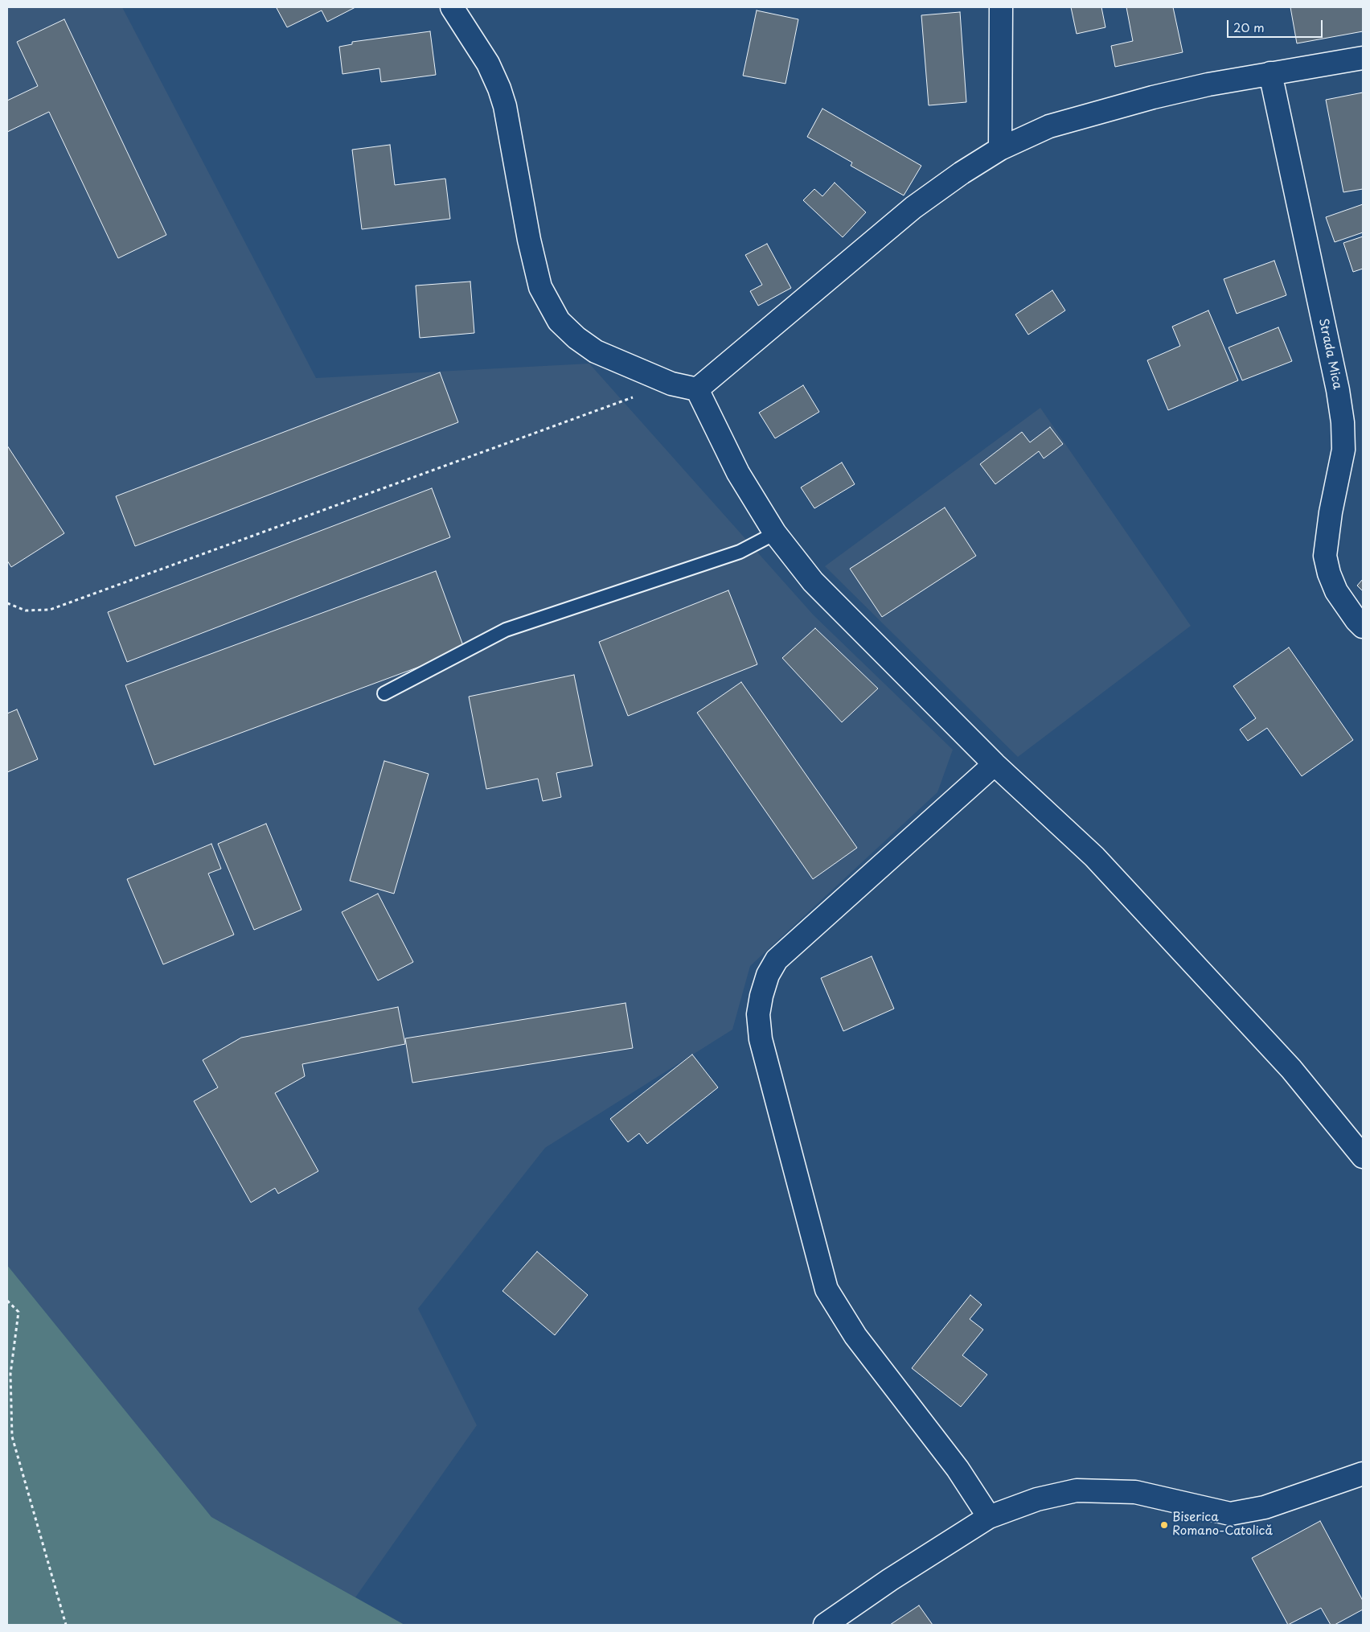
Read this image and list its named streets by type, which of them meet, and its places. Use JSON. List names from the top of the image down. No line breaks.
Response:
{"streets":{"street":["Strada Mica"]},"places":["Biserica Romano-Catolică"],"scale_bar":"20 m"}
